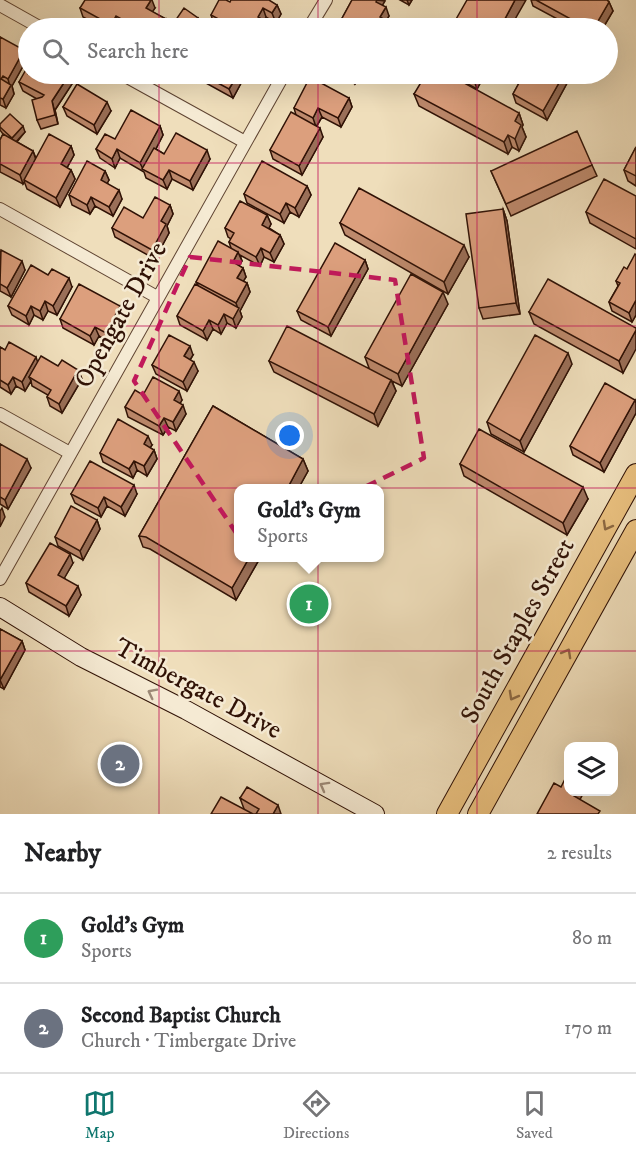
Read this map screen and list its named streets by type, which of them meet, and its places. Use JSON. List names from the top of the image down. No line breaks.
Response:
{"streets":{"main road":["South Staples Street"],"street":["Opengate Drive","Timbergate Drive"]},"one_way":["Timbergate Drive"],"page":{"search":"Search here","popup":["Gold's Gym","Sports"],"pins":["1","2"],"heading":["Nearby","2 results"],"list":[{"mark":"1","name":"Gold's Gym","note":"Sports","value":"80 m"},{"mark":"2","name":"Second Baptist Church","note":"Church · Timbergate Drive","value":"170 m"}],"nav":["Map","Directions","Saved"]}}
